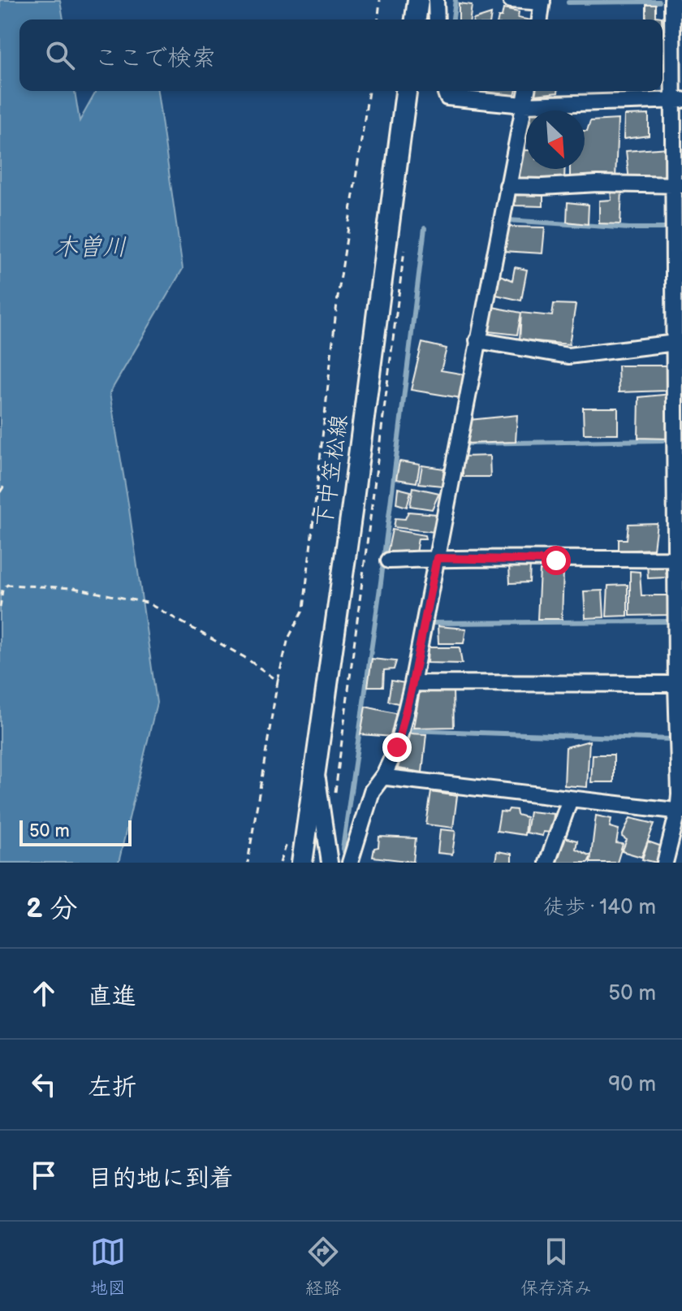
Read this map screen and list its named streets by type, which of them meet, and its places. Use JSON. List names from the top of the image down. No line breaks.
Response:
{"streets":{"main road":["下中笠松線"]},"water":["木曽川"],"scale_bar":"50 m","north":"bottom right","page":{"search":"ここで検索","scale":"50 m","heading":["2 分","徒歩 · 140 m"],"list":[["直進","50 m"],["左折","90 m"],"目的地に到着"],"nav":["地図","経路","保存済み"]}}
